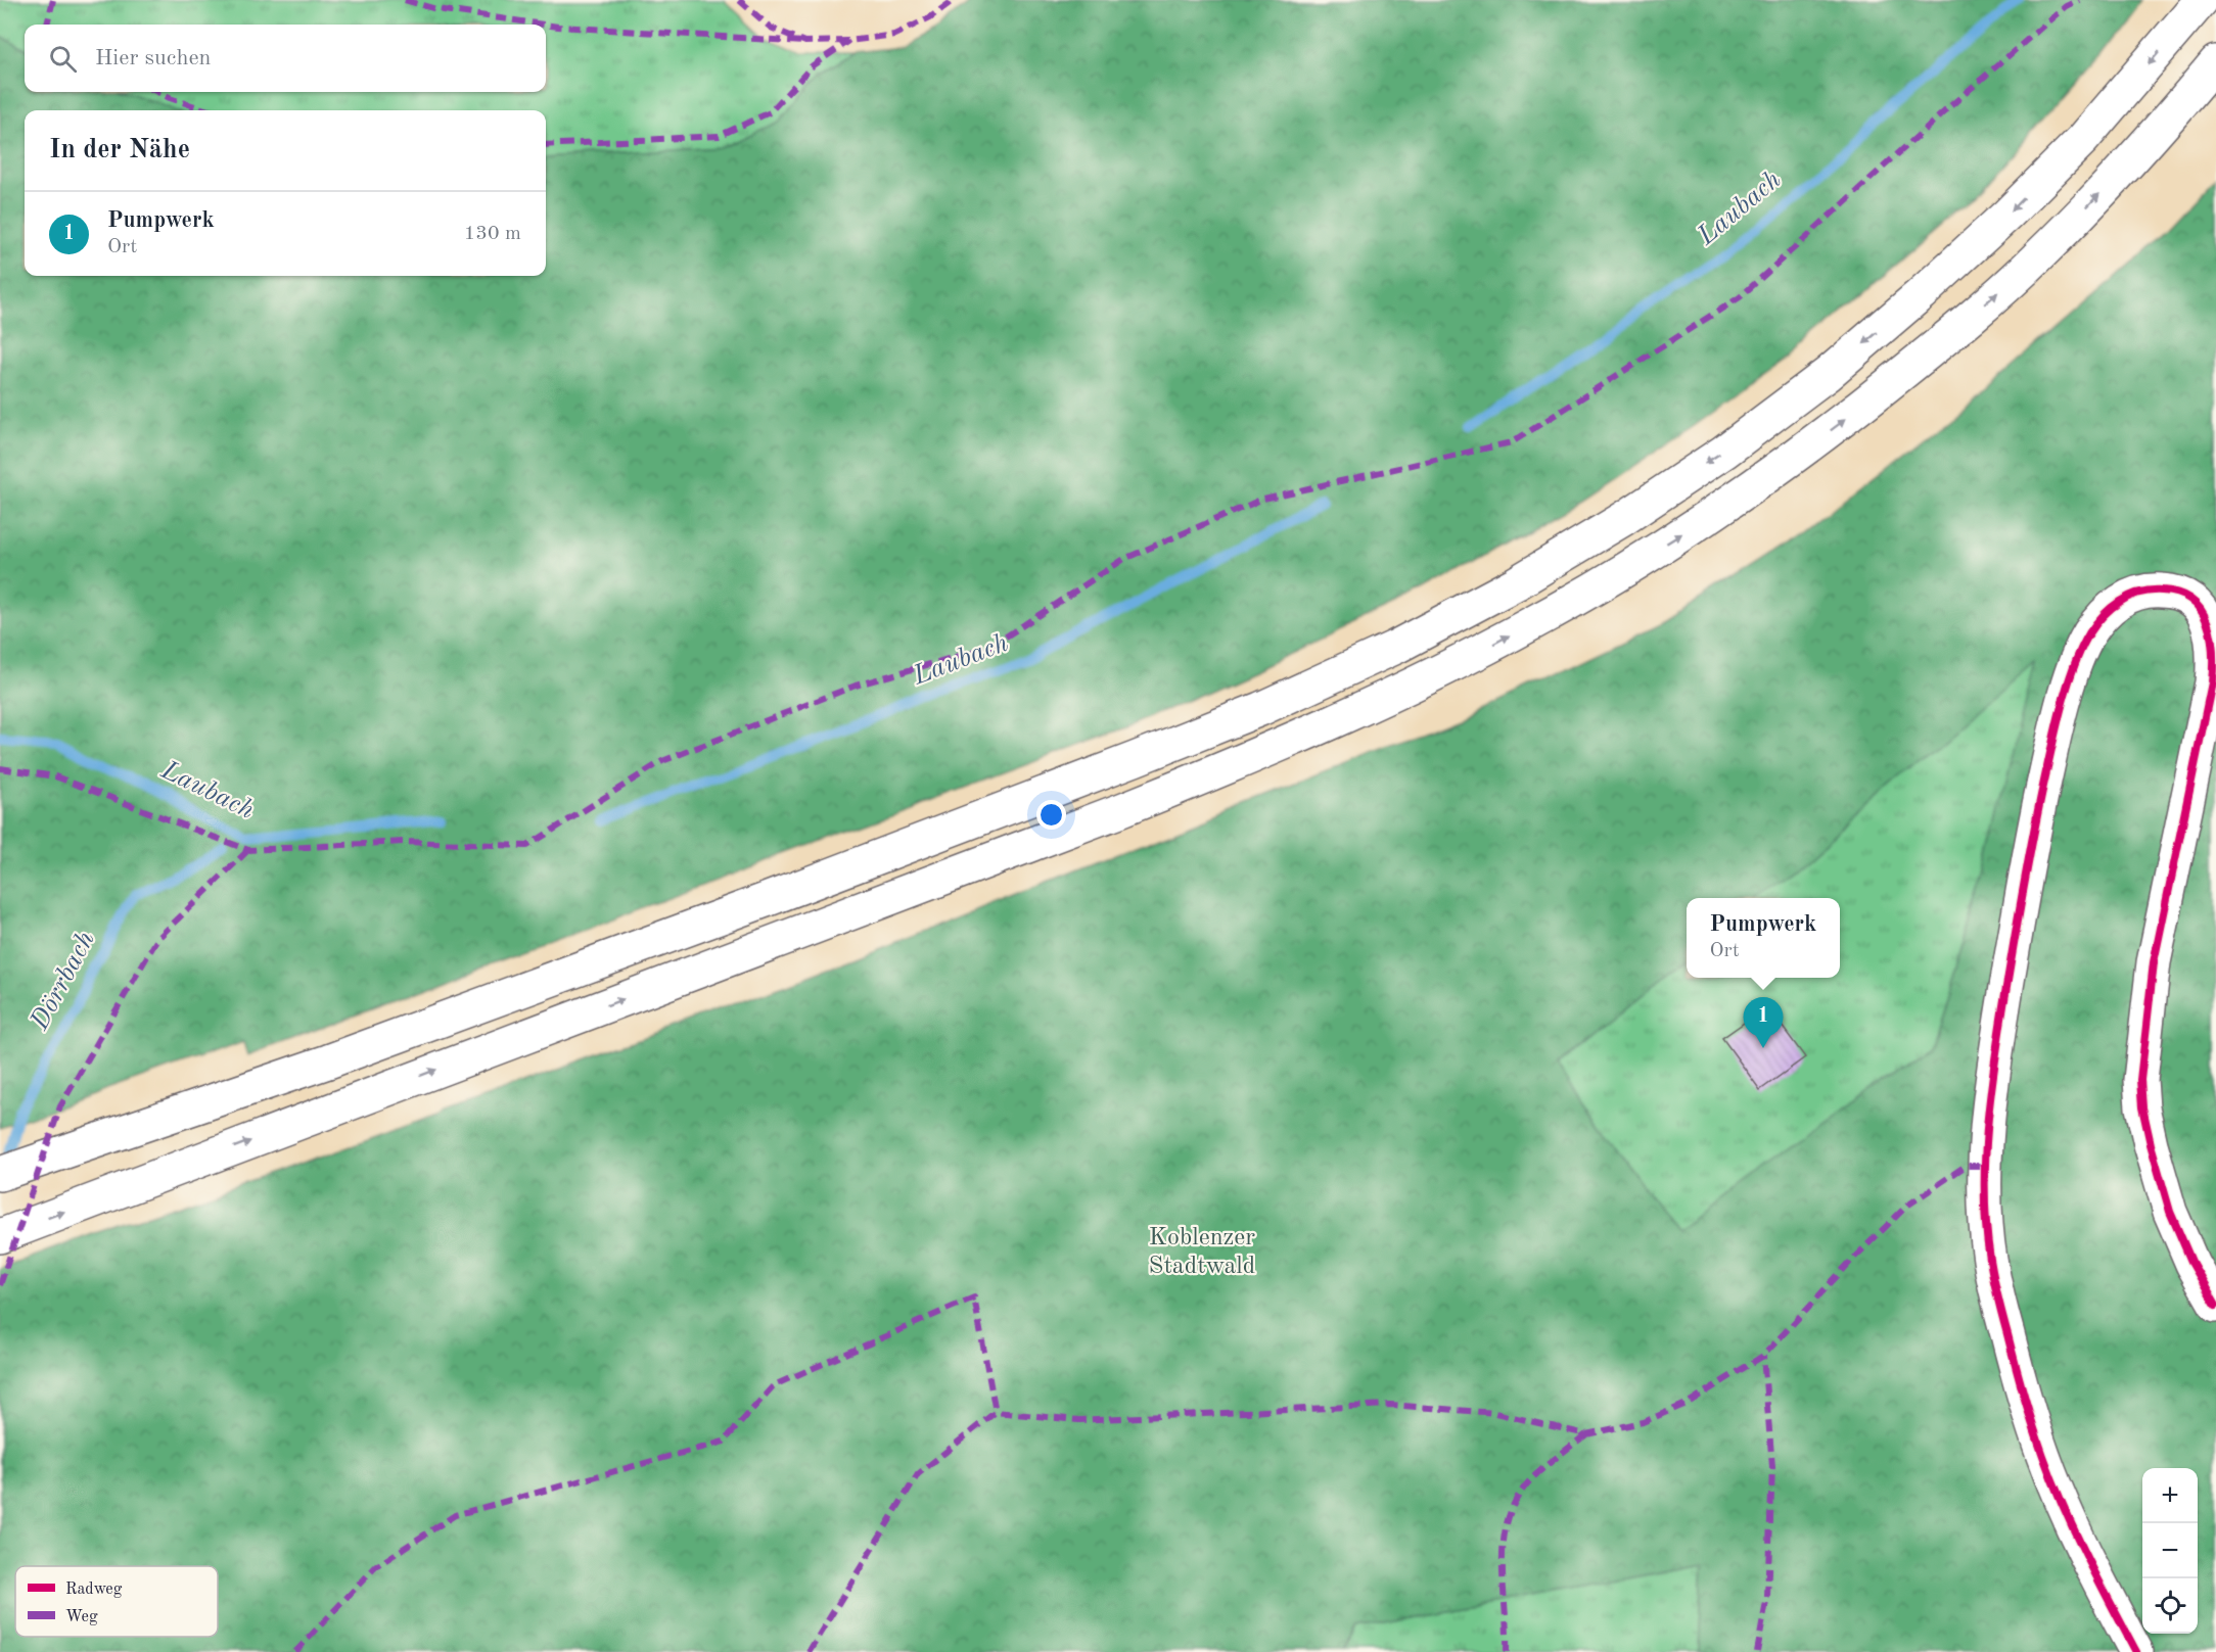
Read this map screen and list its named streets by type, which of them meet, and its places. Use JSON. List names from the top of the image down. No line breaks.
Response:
{"water":["Laubach","Dörrbach"],"parks":["Koblenzer Stadtwald"],"legend":["Radweg","Weg"],"page":{"search":"Hier suchen","heading":"In der Nähe","list":[{"mark":"1","name":"Pumpwerk","note":"Ort","value":"130 m"}],"popup":["Pumpwerk","Ort"],"pins":"1","map_buttons":["+","−"]}}
